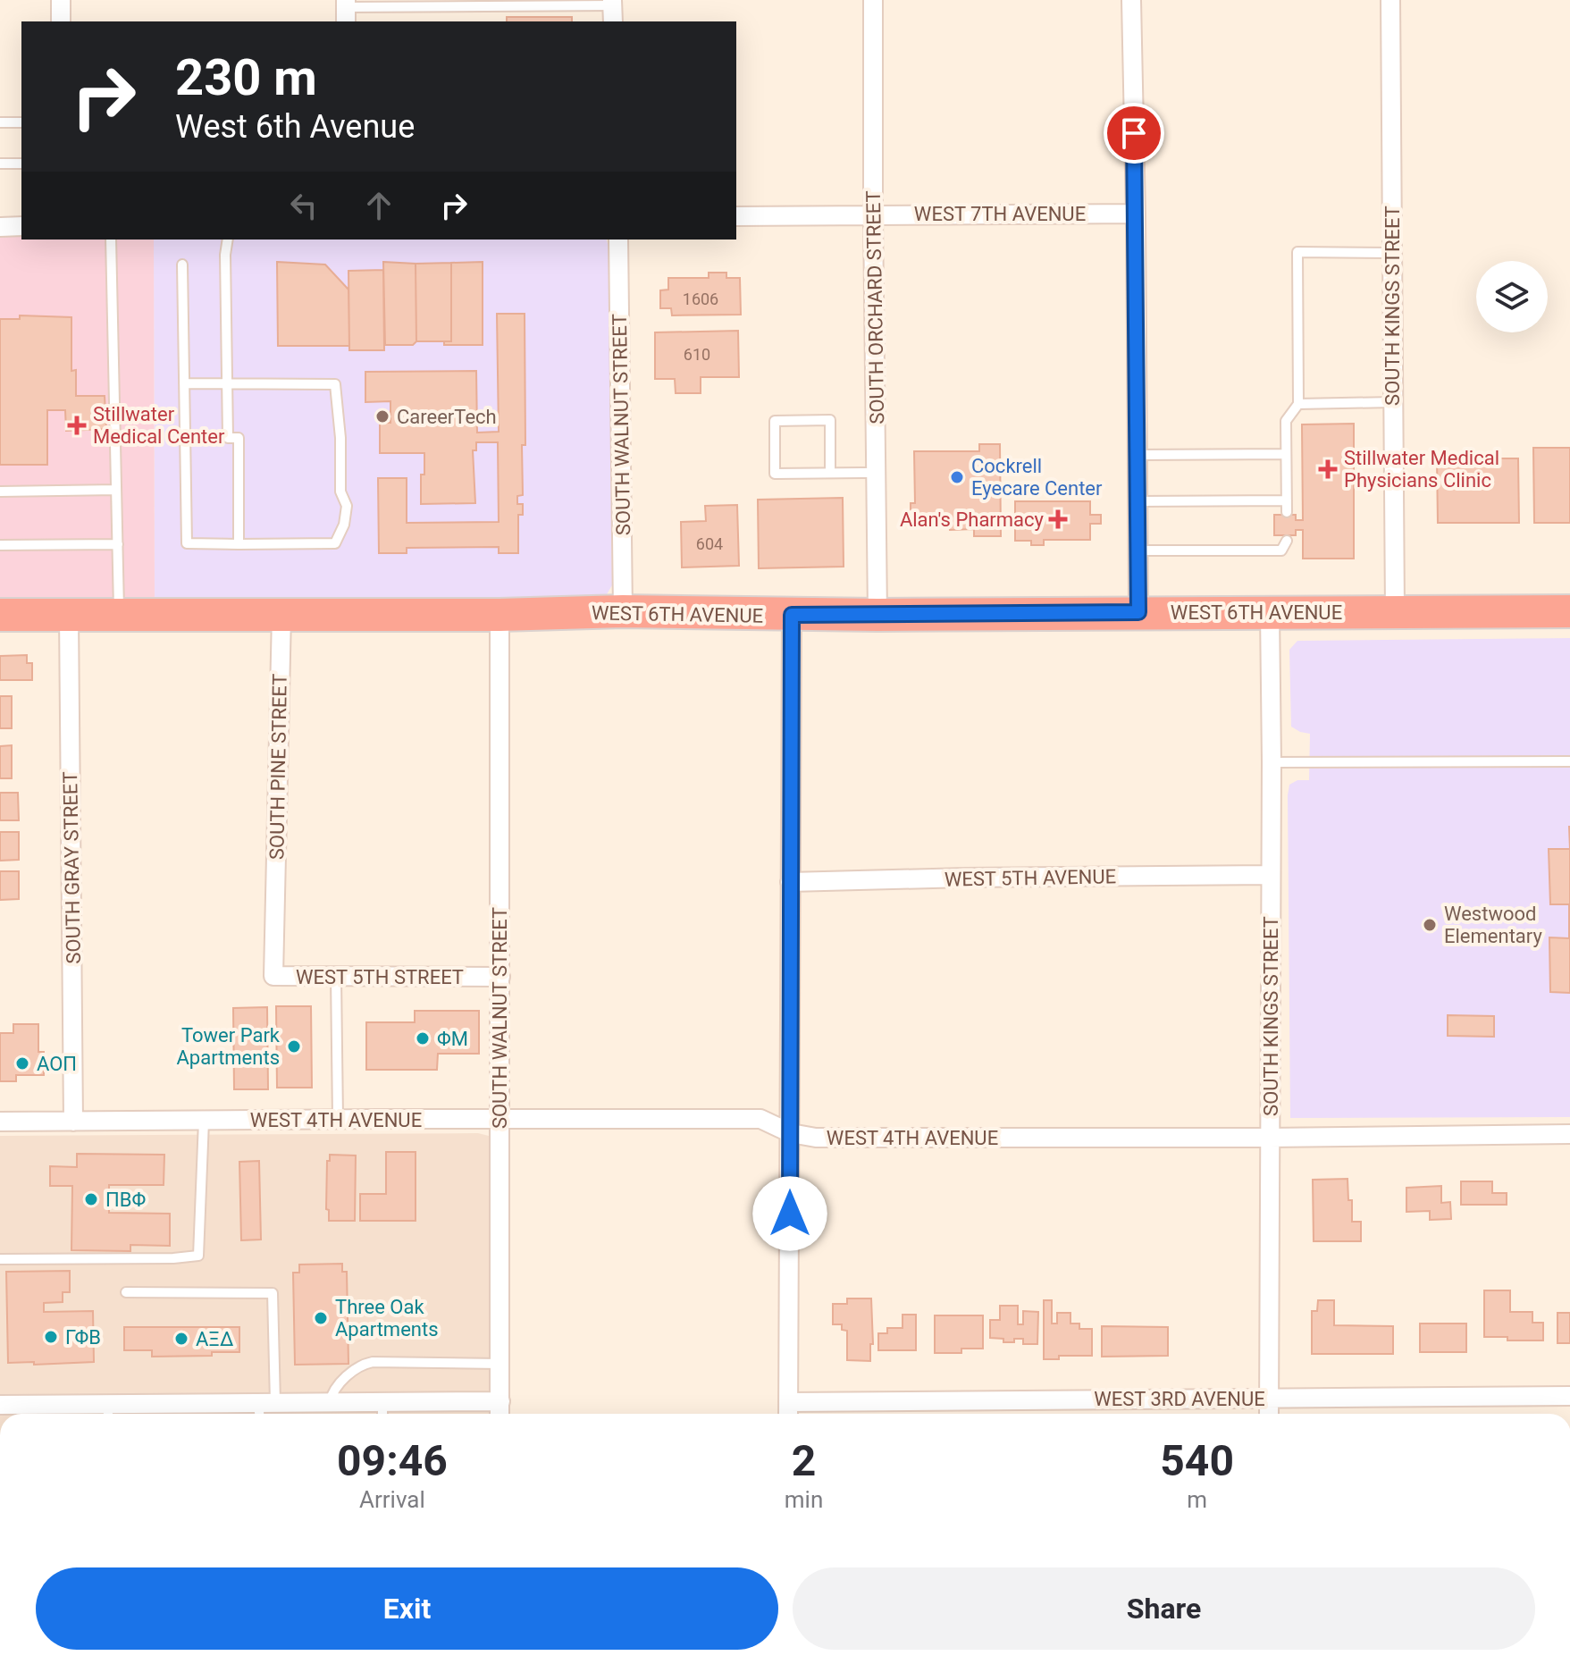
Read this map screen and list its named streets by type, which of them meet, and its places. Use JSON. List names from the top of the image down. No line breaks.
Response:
{"streets":{"highway":["WEST 6TH AVENUE"],"street":["WEST 7TH AVENUE","SOUTH KINGS STREET","SOUTH ORCHARD STREET","SOUTH WALNUT STREET","SOUTH PINE STREET","SOUTH GRAY STREET","WEST 5TH AVENUE","WEST 5TH STREET","WEST 4TH AVENUE","WEST 3RD AVENUE"]},"crossings":[["WEST 7TH AVENUE","SOUTH ORCHARD STREET"],["SOUTH KINGS STREET","WEST 6TH AVENUE"],["SOUTH KINGS STREET","WEST 5TH AVENUE"],["SOUTH KINGS STREET","WEST 4TH AVENUE"],["SOUTH KINGS STREET","WEST 3RD AVENUE"],["SOUTH ORCHARD STREET","WEST 6TH AVENUE"],["SOUTH WALNUT STREET","WEST 6TH AVENUE"],["SOUTH WALNUT STREET","WEST 5TH STREET"],["SOUTH WALNUT STREET","WEST 4TH AVENUE"],["WEST 6TH AVENUE","SOUTH PINE STREET"],["WEST 6TH AVENUE","SOUTH GRAY STREET"],["SOUTH PINE STREET","WEST 5TH STREET"],["SOUTH GRAY STREET","WEST 4TH AVENUE"]],"places":{"other":["CareerTech","Cockrell Eyecare Center","Westwood Elementary","ΦΜ","Tower Park Apartments","AOΠ","ΠΒΦ","Three Oak Apartments","ΓΦΒ","ΑΞΔ"],"health":["Stillwater Medical Center","Stillwater Medical Physicians Clinic","Alan's Pharmacy"]},"house_numbers":["1606","610","604"],"page":{"turn":["230 m","West 6th Avenue"],"eta":["09:46","Arrival","2","min","540","m"],"buttons":["Exit","Share"]}}
